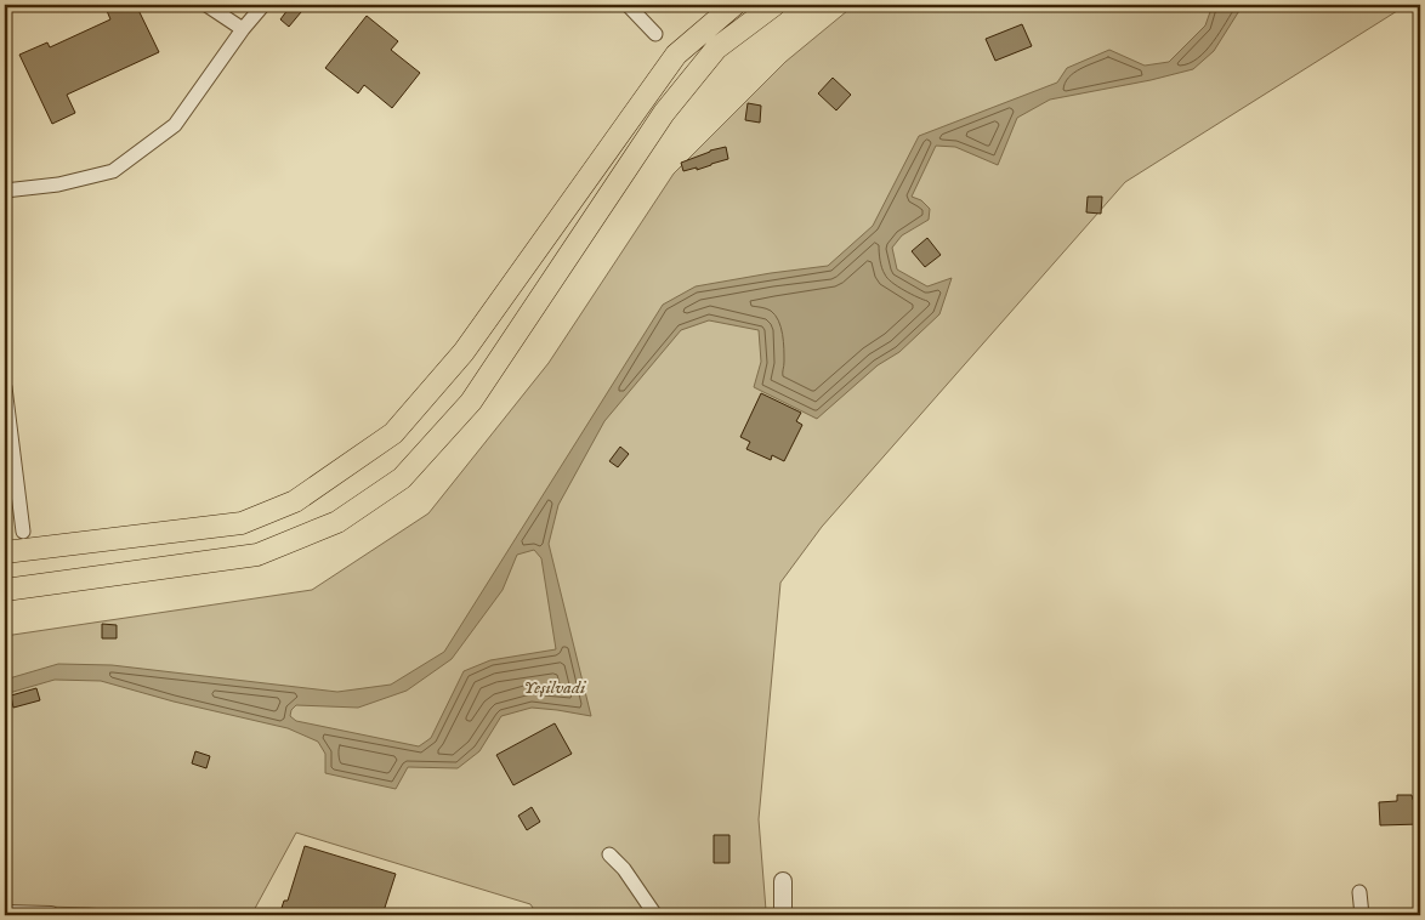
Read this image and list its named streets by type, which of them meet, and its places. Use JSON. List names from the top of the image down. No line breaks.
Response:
{"parks":["Yeşilvadi"]}
